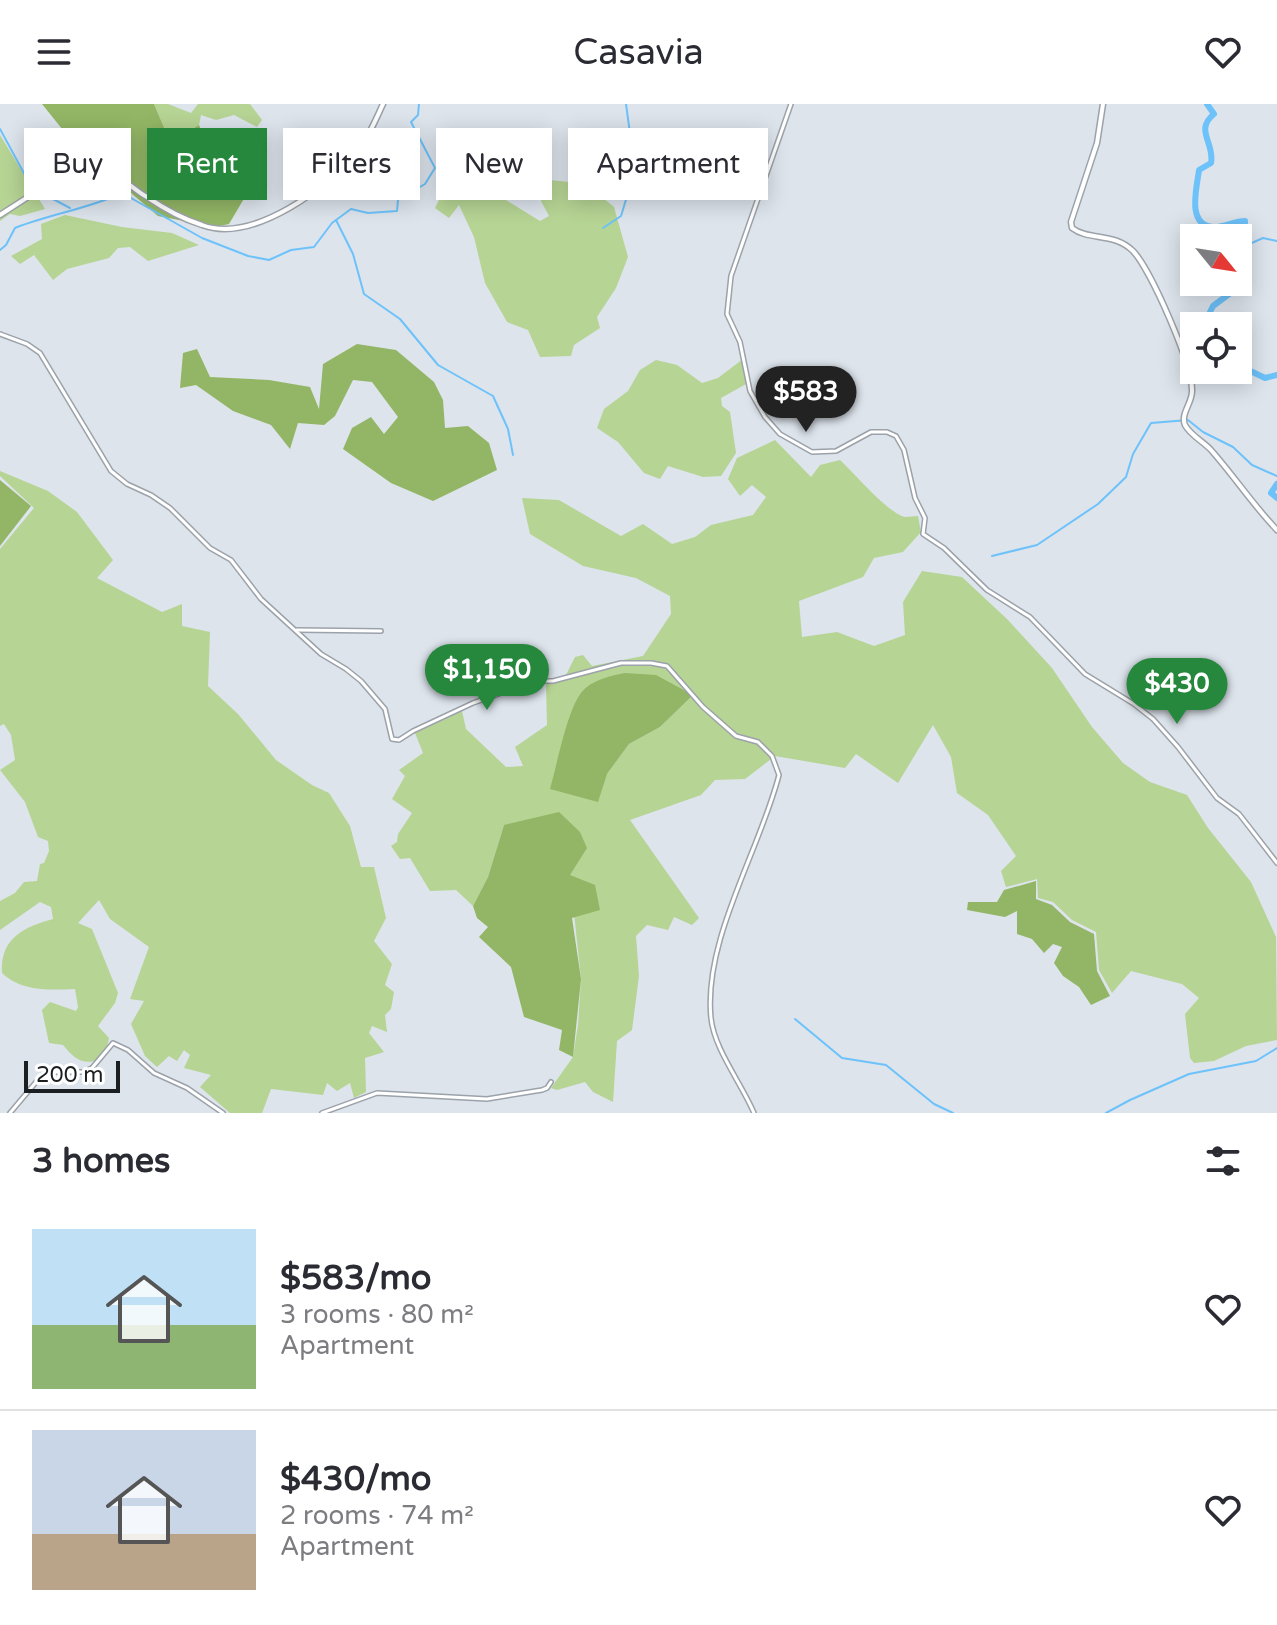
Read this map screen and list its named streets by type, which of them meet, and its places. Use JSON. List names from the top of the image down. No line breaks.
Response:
{"scale_bar":"200 m","north":"bottom right","page":{"header":"Casavia","chip":["Buy","Rent","Filters","New","Apartment"],"price":["$583","$1,150","$430"],"scale":"200 m","heading":"3 homes","list":[{"name":"$583/mo","note":"3 rooms · 80 m² · Apartment"},{"name":"$430/mo","note":"2 rooms · 74 m² · Apartment"}]}}
